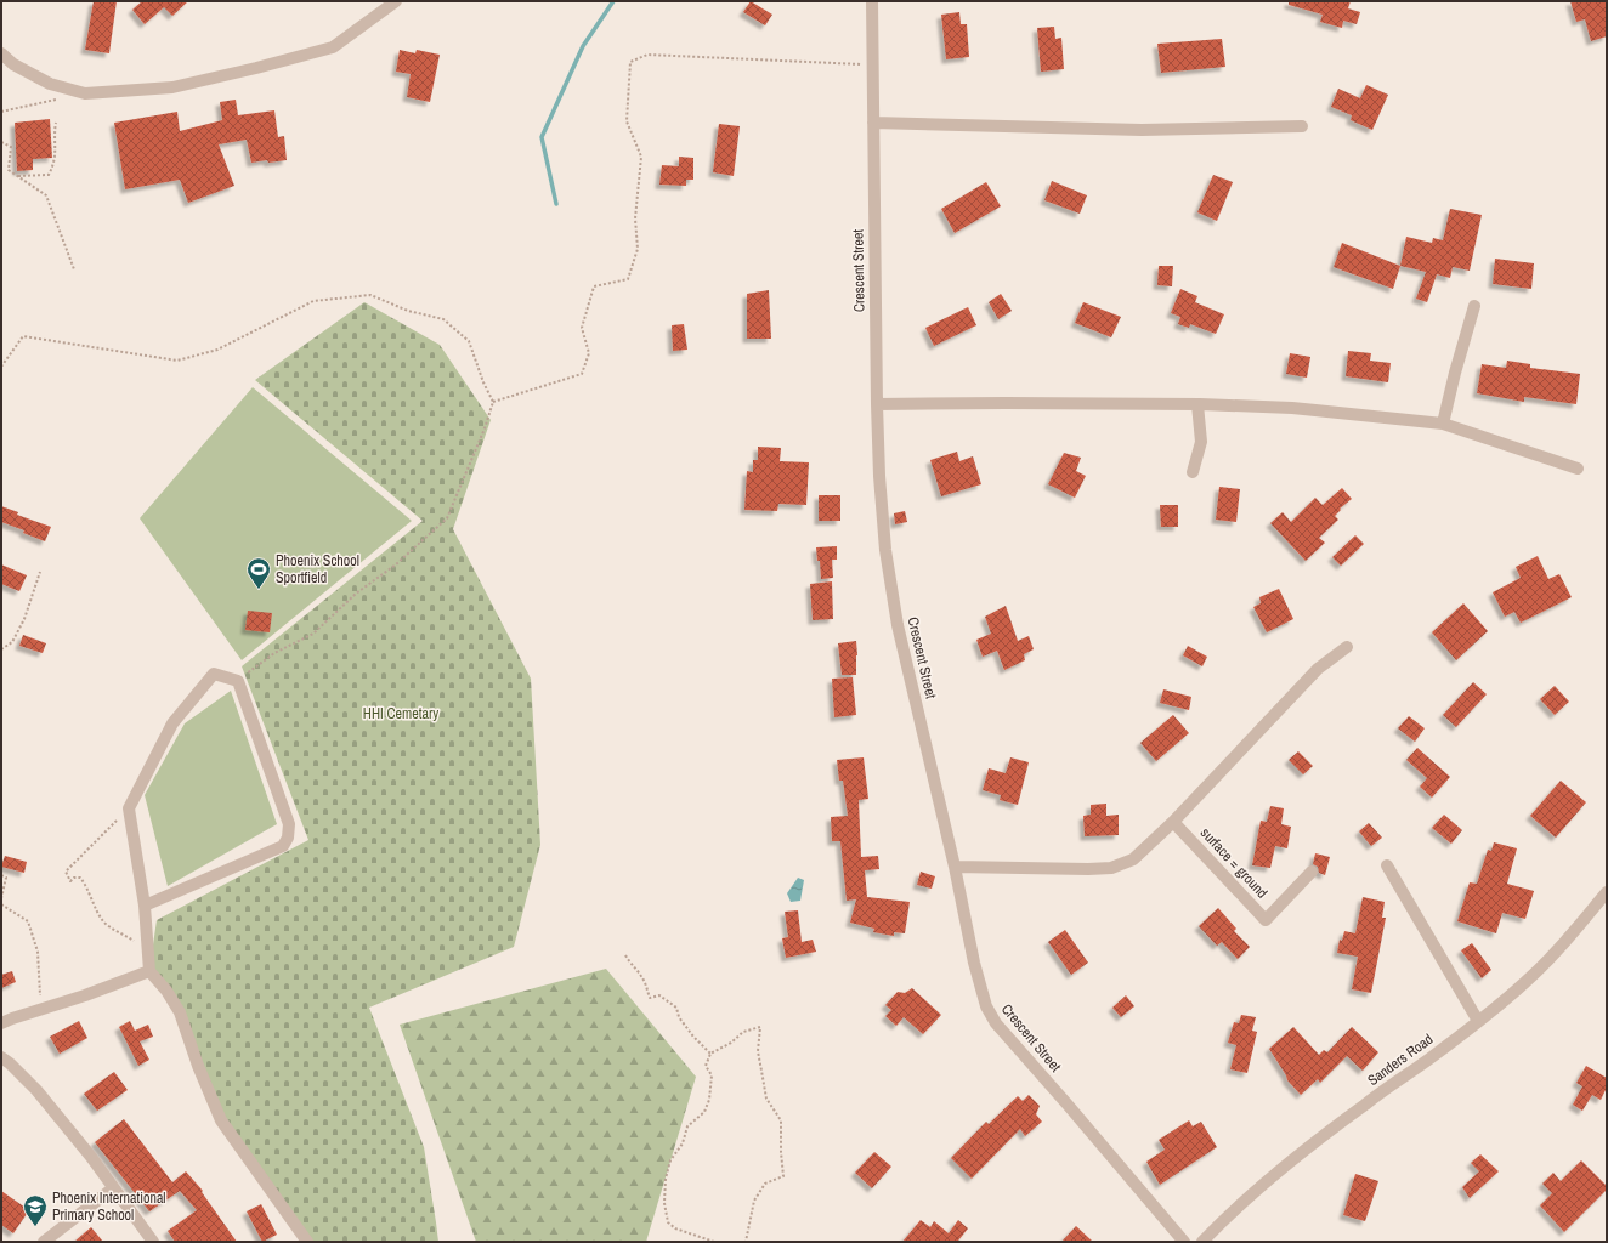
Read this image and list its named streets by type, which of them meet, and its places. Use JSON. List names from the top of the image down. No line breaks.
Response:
{"streets":{"street":["Crescent Street","surface = ground","Sanders Road"]},"parks":["HHI Cemetary"],"places":{"sports":["Phoenix School Sportfield"],"school or university":["Phoenix International Primary School"]}}
